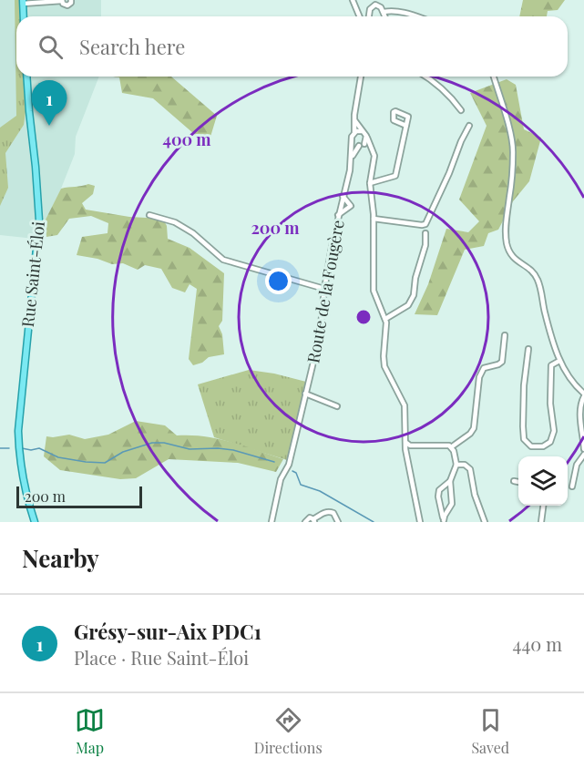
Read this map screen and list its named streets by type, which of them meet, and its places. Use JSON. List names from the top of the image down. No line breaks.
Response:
{"streets":{"main road":["Rue Saint-Éloi"],"street":["Route de la Fougère"]},"scale_bar":"200 m","page":{"search":"Search here","pins":"1","scale":"200 m","heading":"Nearby","list":[{"mark":"1","name":"Grésy-sur-Aix PDC1","note":"Place · Rue Saint-Éloi","value":"440 m"}],"nav":["Map","Directions","Saved"]},"rings":["400 m","200 m"]}
